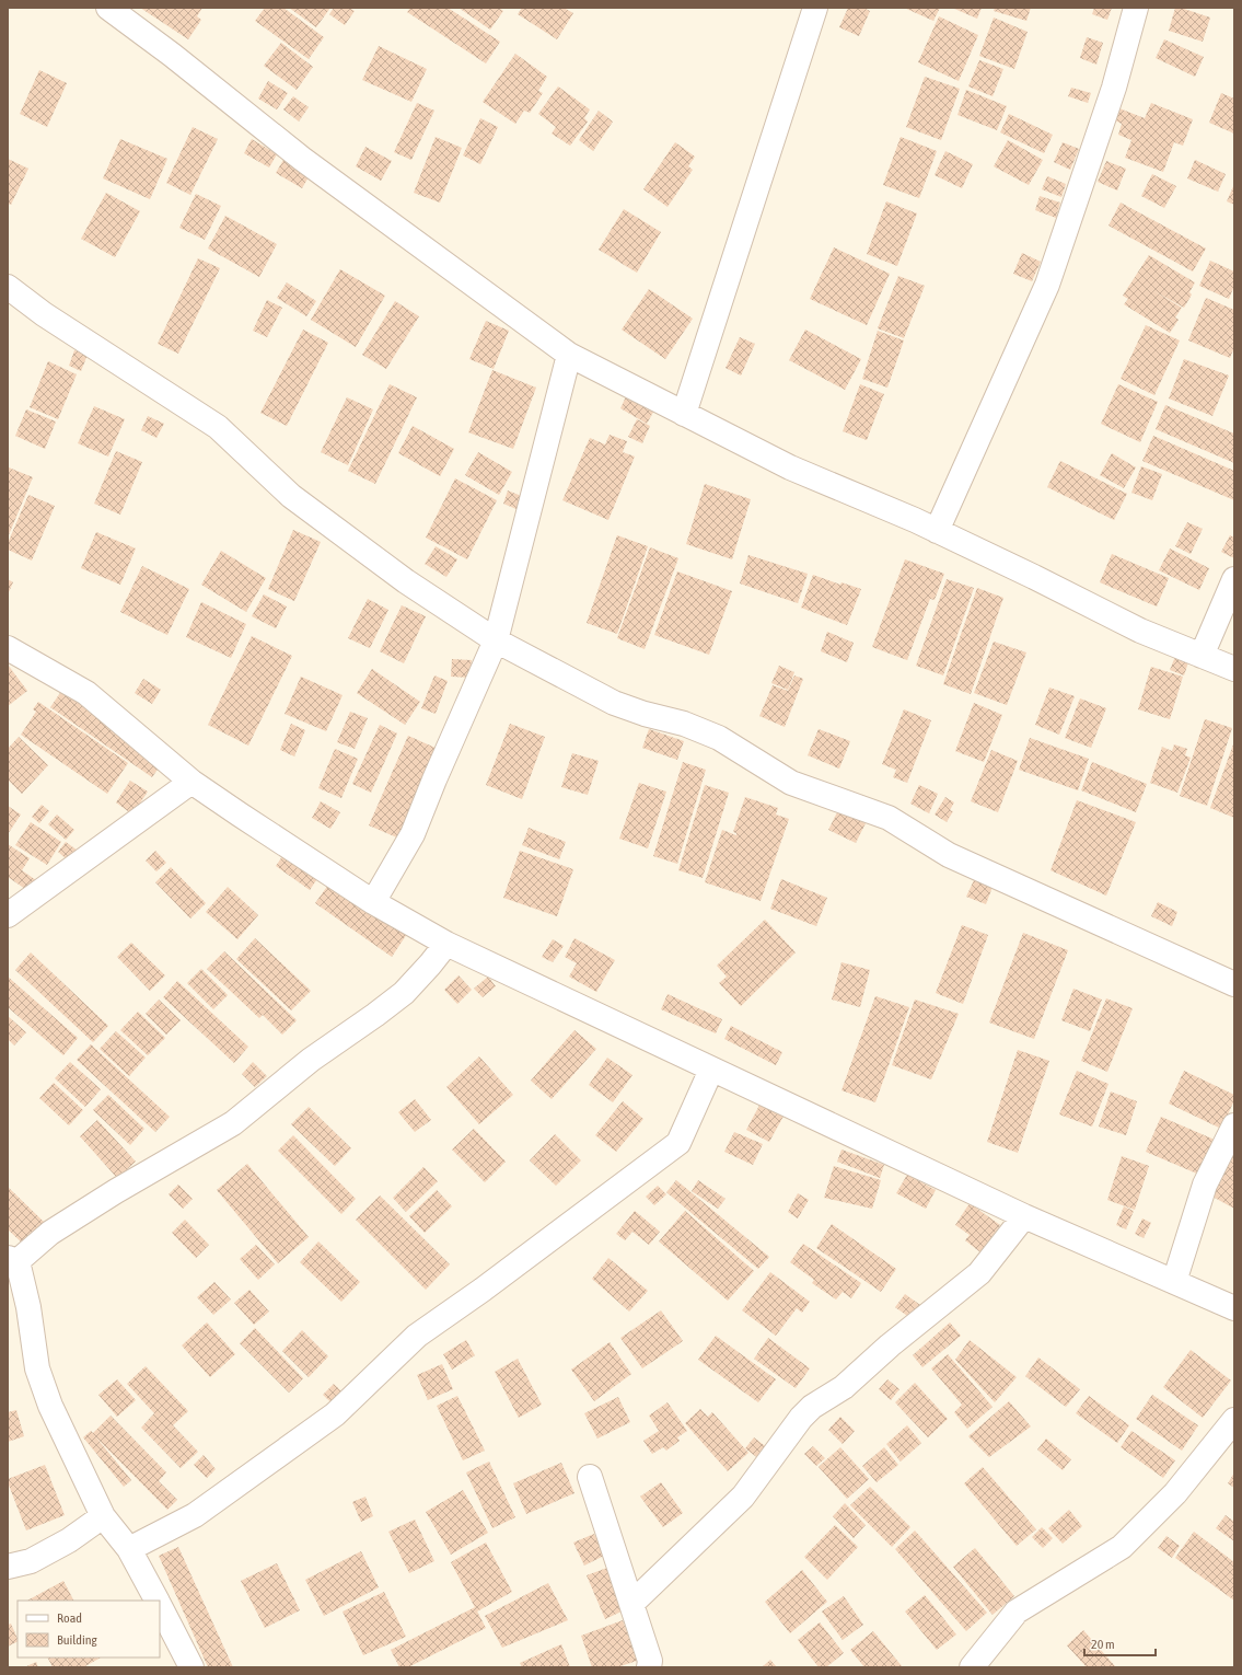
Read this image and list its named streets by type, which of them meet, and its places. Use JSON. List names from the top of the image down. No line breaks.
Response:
{"legend":["Road","Building"],"scale_bar":"20 m"}
